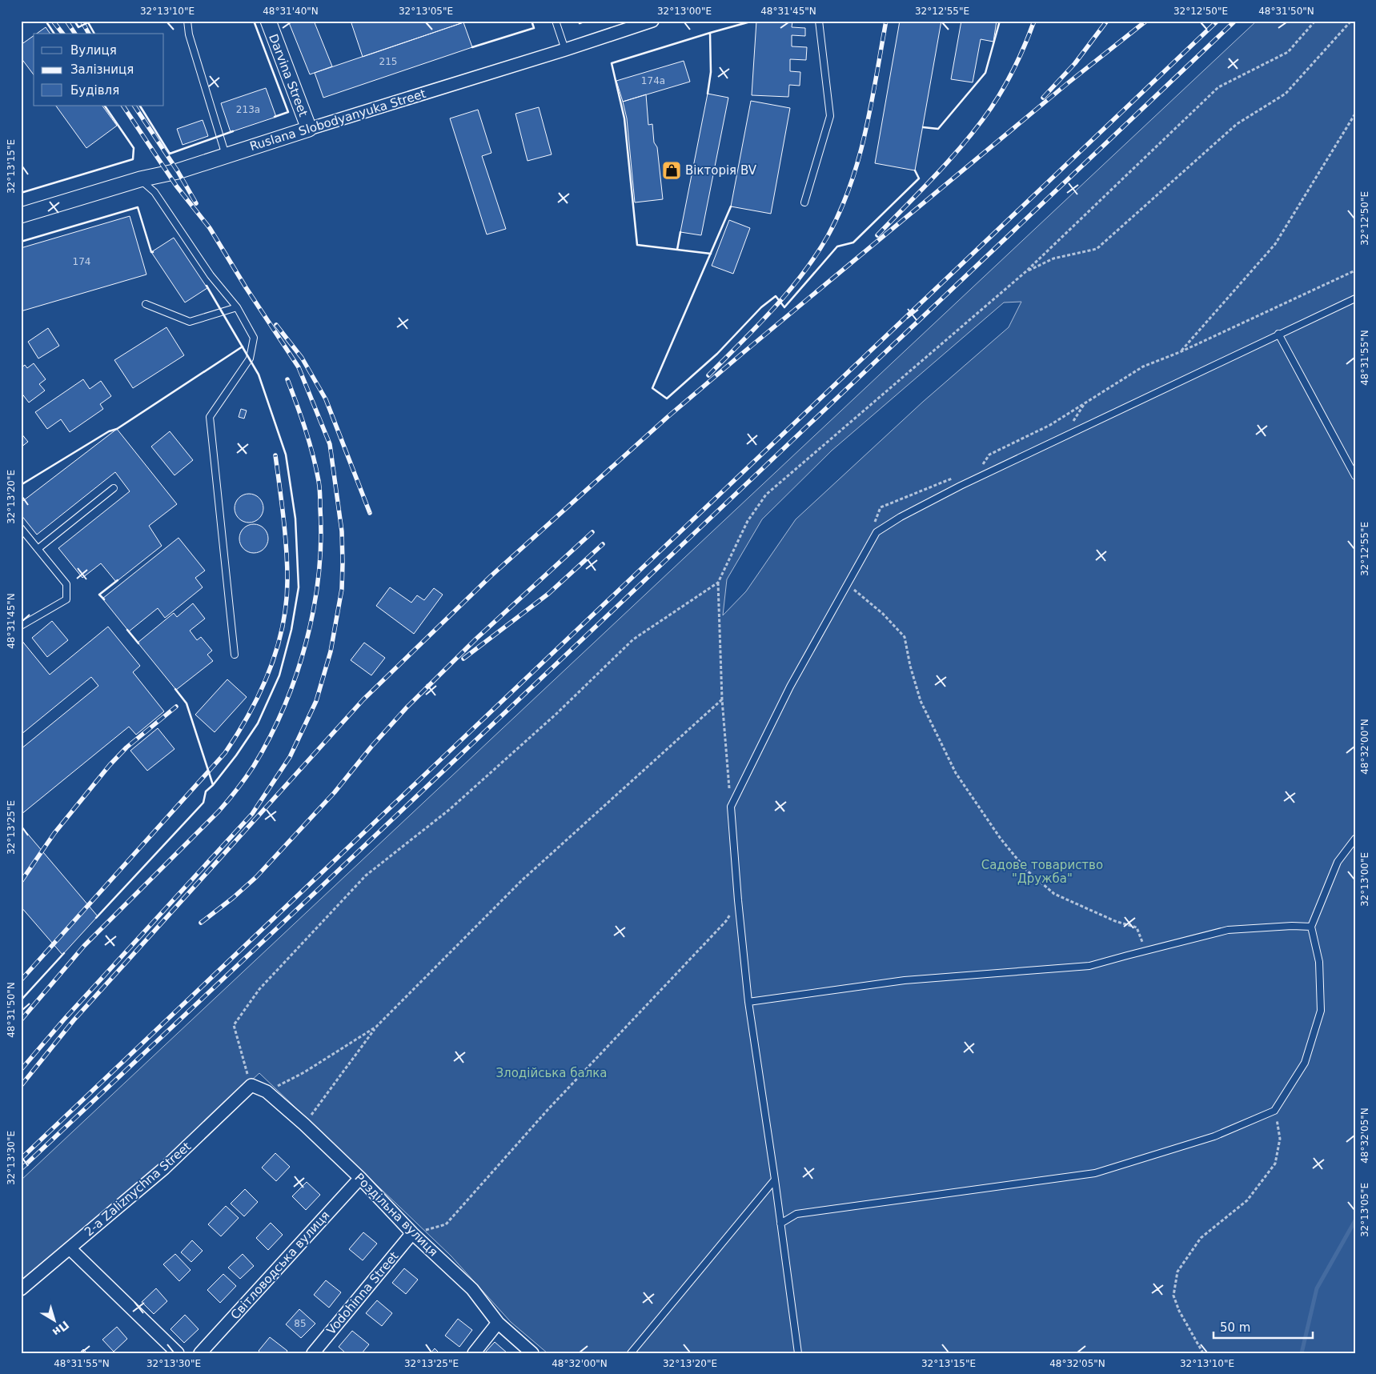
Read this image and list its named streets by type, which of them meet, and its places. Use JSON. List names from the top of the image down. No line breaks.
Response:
{"streets":{"street":["Darvina Street","Ruslana Slobodyanyuka Street","2-a Zaliznychna Street","Роздільна вулиця","Світловодська вулиця","Vodohinna Street"]},"crossings":[["Darvina Street","Ruslana Slobodyanyuka Street"],["2-a Zaliznychna Street","Роздільна вулиця"],["Роздільна вулиця","Світловодська вулиця"],["Роздільна вулиця","Vodohinna Street"]],"parks":["Садове товариство \"Дружба\"","Злодійська балка"],"places":{"shop":["Вікторія BV"]},"house_numbers":["215","174а","213а","174","85"],"legend":["Вулиця","Залізниця","Будівля"],"scale_bar":"50 m","north":"bottom right","coordinates":["32°13'10\"E","48°31'40\"N","32°13'05\"E","32°13'00\"E","48°31'45\"N","32°12'55\"E","32°12'50\"E","48°31'50\"N","32°13'15\"E","48°31'55\"N","32°13'20\"E","48°32'00\"N","32°13'25\"E","48°32'05\"N","32°13'30\"E"]}
